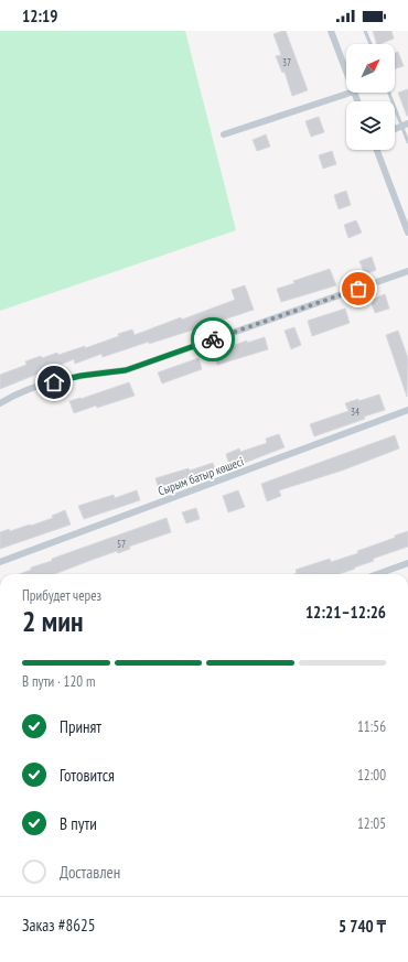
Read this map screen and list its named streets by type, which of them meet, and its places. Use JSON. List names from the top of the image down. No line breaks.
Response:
{"streets":{"street":["Сырым батыр көшесі"]},"house_numbers":["37","34","57"],"north":"top right","page":{"status":"12:19","heading":["2 мин","Прибудет через","12:21–12:26"],"panel":["Заказ #8625","5 740 ₸"],"bar":"В пути · 120 m","list":[["Принят","11:56"],["Готовится","12:00"],["В пути","12:05"],"Доставлен"]}}
